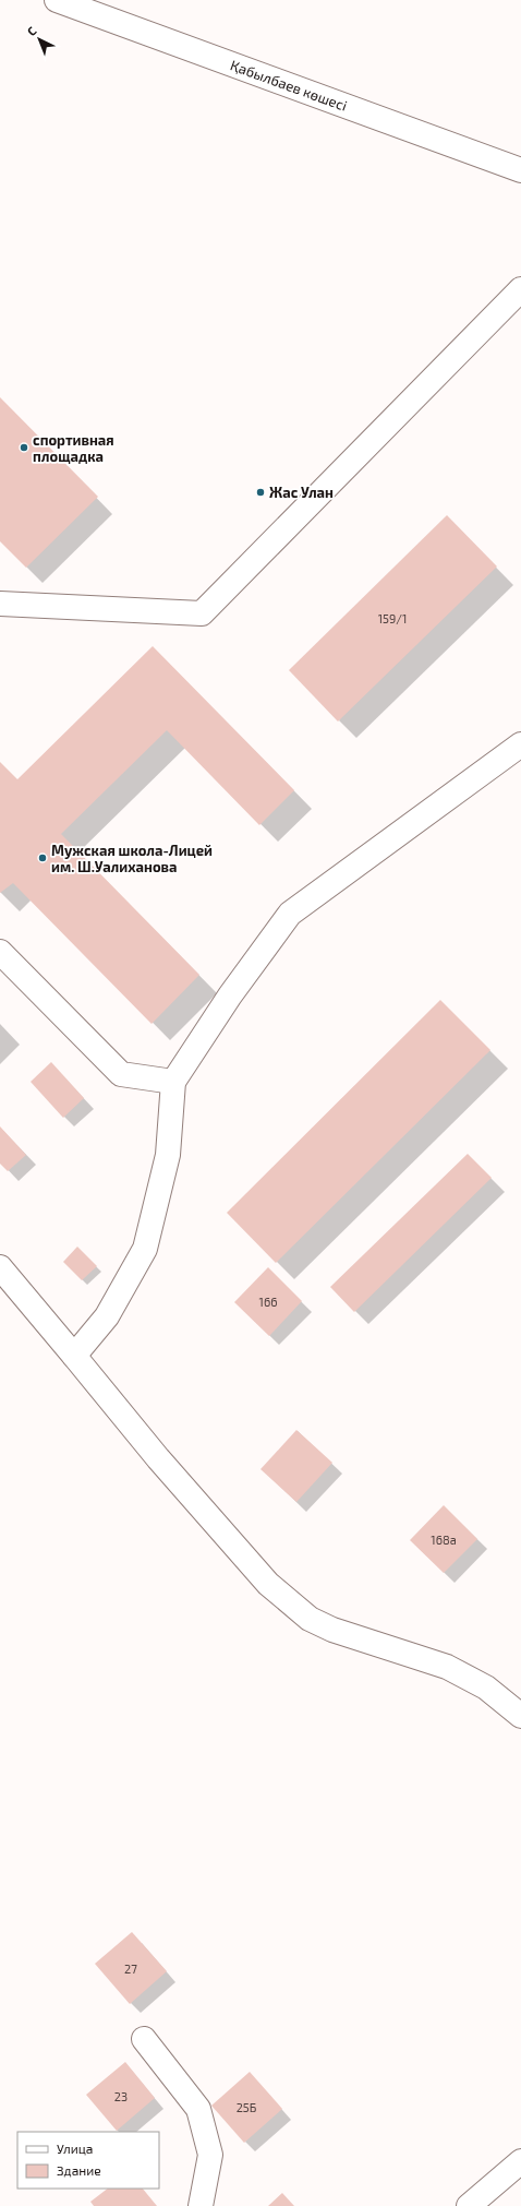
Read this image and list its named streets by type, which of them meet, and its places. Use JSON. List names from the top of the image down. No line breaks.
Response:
{"streets":{"main road":["Қабылбаев көшесі"]},"places":["спортивная площадка","Жас Улан","Мужская школа-Лицей им. Ш.Уалиханова"],"house_numbers":["159/1","166","168а","27","23","25Б"],"legend":["Улица","Здание"],"north":"top left"}
